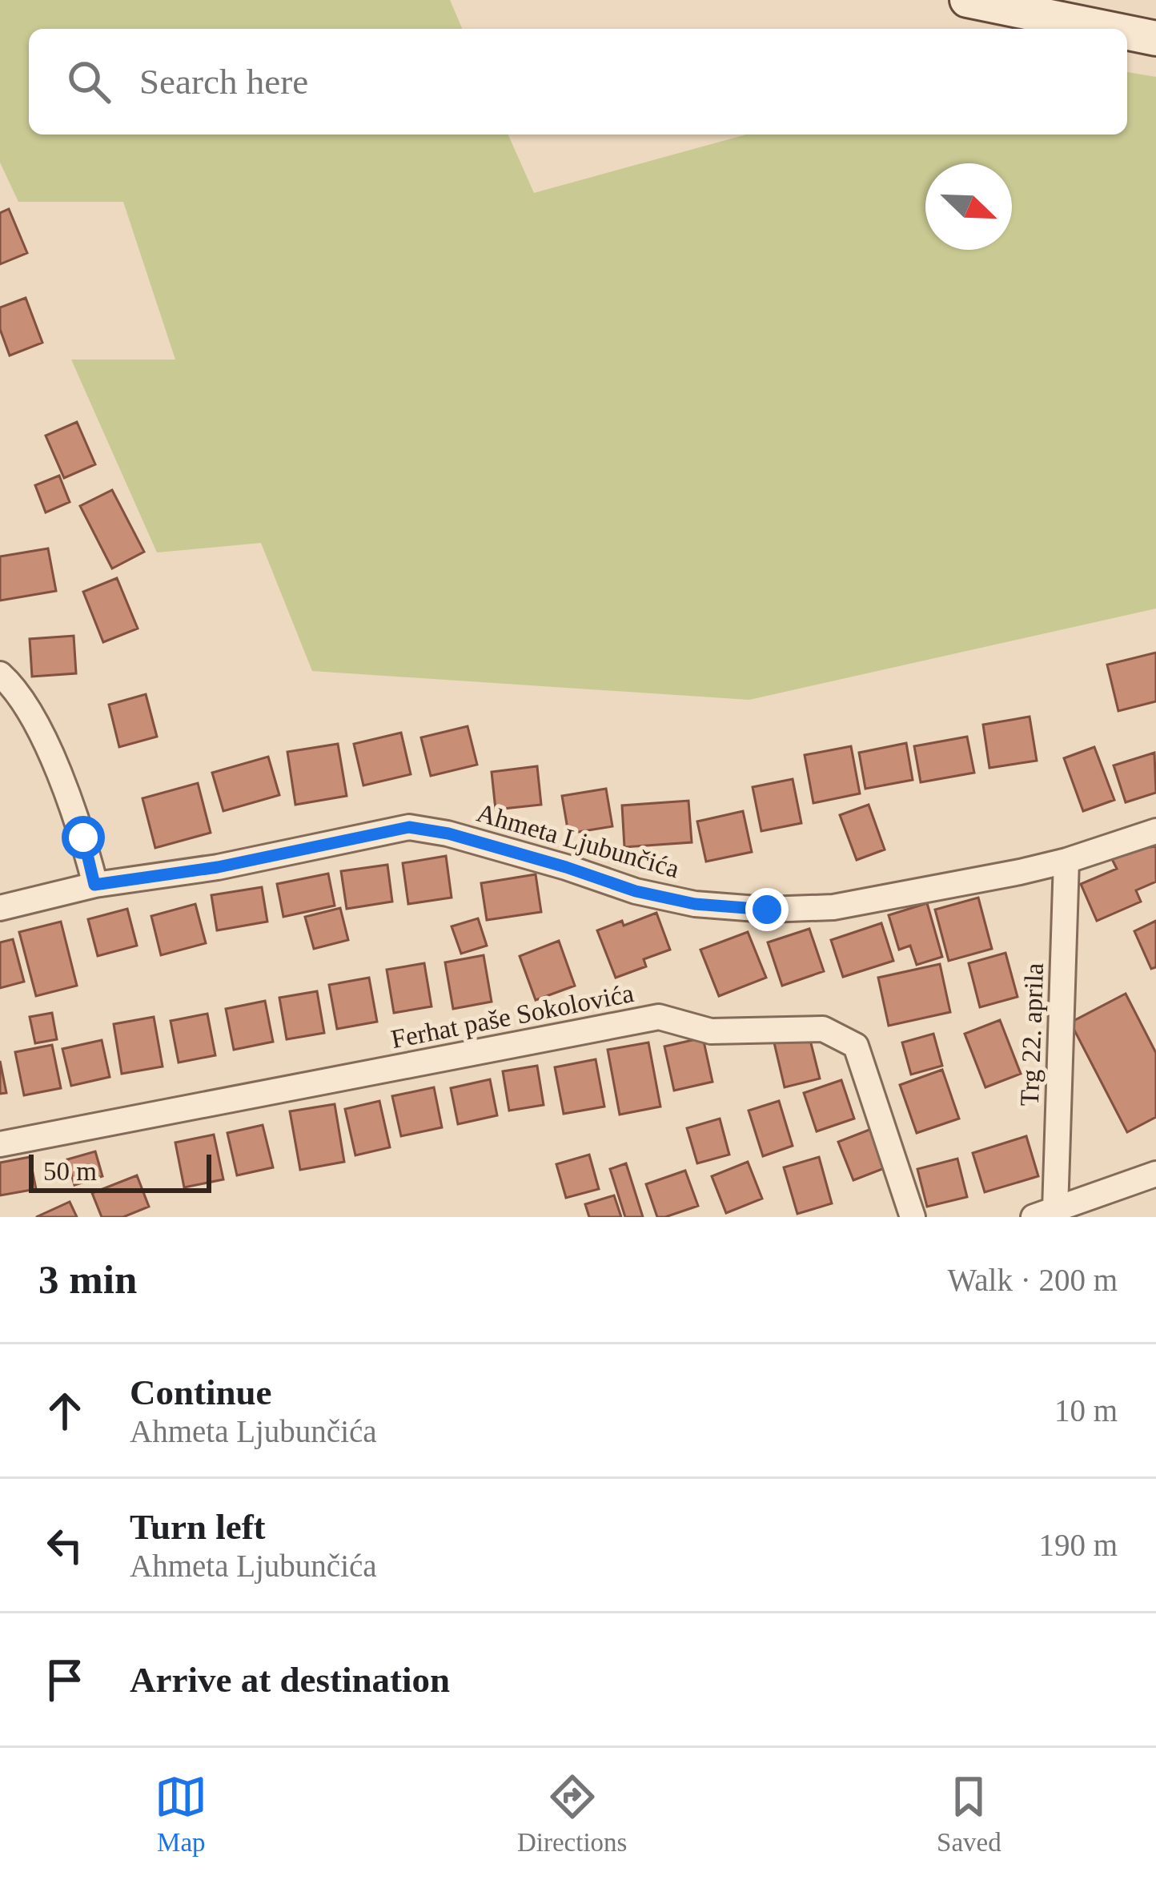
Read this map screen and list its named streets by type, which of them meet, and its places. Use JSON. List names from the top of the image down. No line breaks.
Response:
{"streets":{"street":["Ahmeta Ljubunčića","Ferhat paše Sokolovića","Trg 22. aprila"]},"crossings":[["Ahmeta Ljubunčića","Trg 22. aprila"]],"scale_bar":"50 m","north":"bottom right","page":{"search":"Search here","scale":"50 m","heading":["3 min","Walk · 200 m"],"list":[["Continue","Ahmeta Ljubunčića","10 m"],["Turn left","Ahmeta Ljubunčića","190 m"],"Arrive at destination"],"nav":["Map","Directions","Saved"]}}
